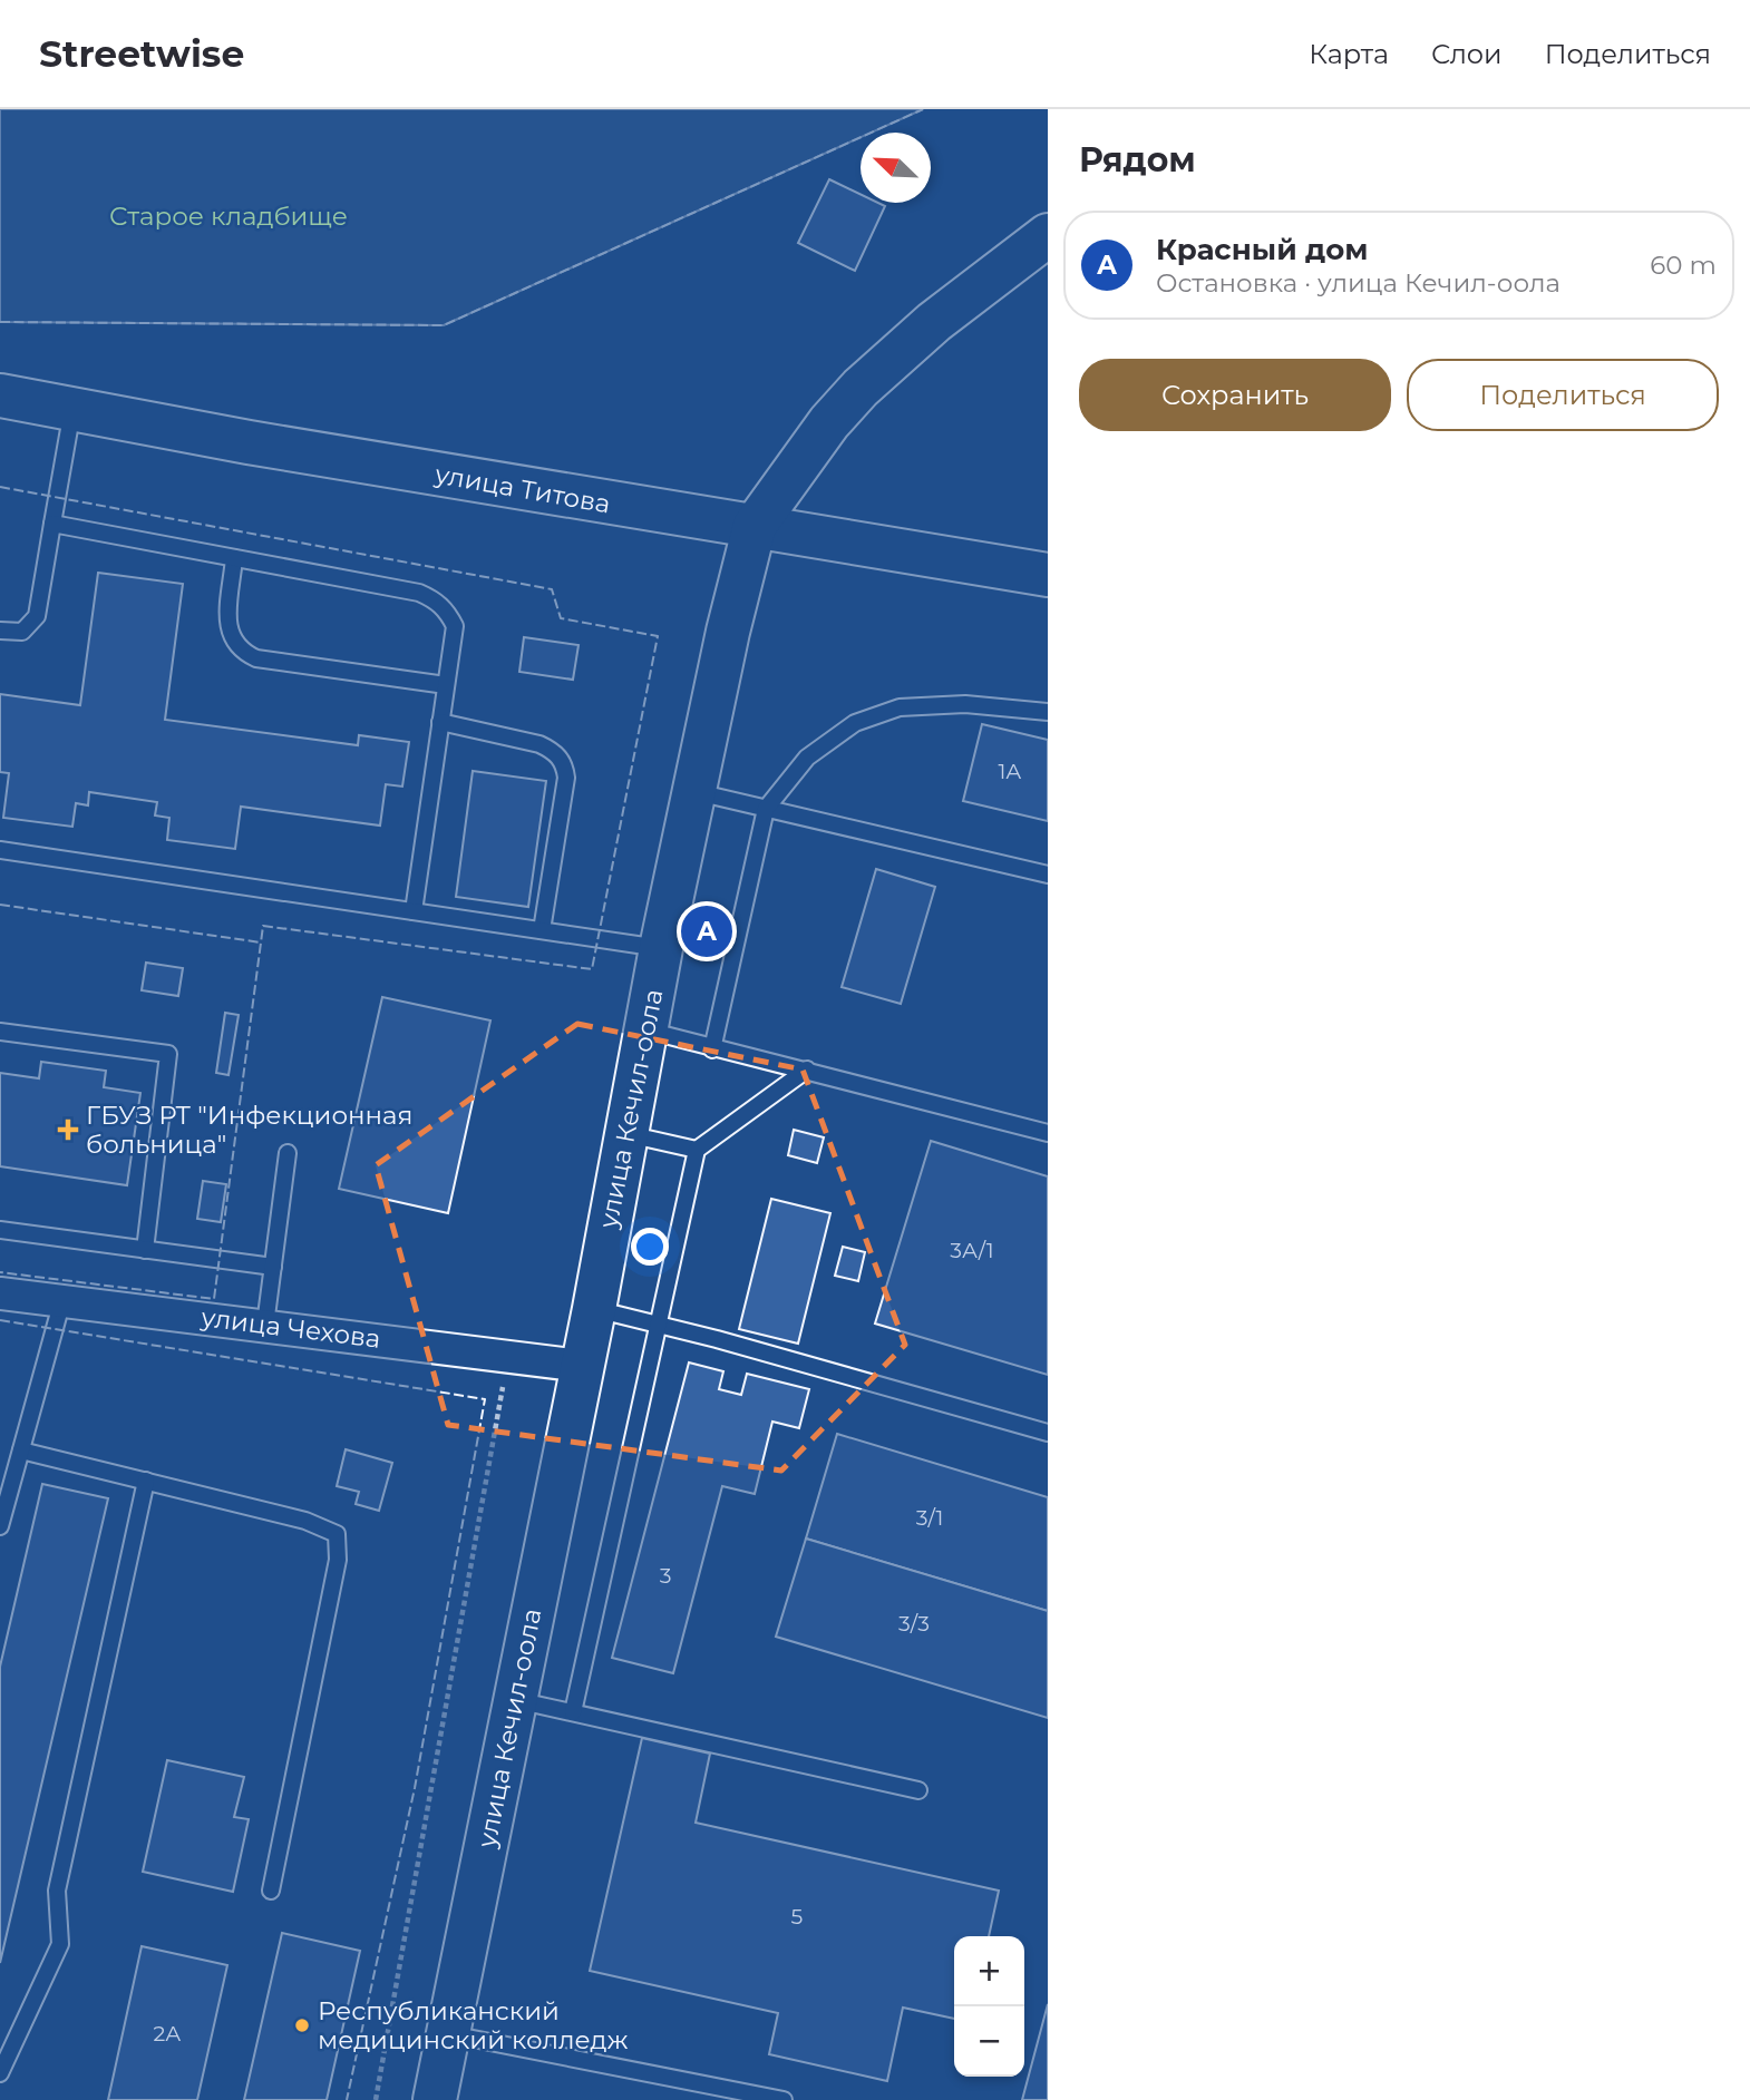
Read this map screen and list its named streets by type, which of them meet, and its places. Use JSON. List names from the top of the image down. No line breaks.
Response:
{"streets":{"street":["улица Титова","улица Кечил-оола","улица Чехова"]},"crossings":[["улица Титова","улица Кечил-оола"],["улица Кечил-оола","улица Чехова"]],"parks":["Старое кладбище"],"places":{"health":["ГБУЗ РТ \"Инфекционная больница\""],"other":["Республиканский медицинский колледж"]},"house_numbers":["1А","3А/1","3/1","3","3/3","5","2А"],"north":"top left","page":{"header":"Streetwise","nav":["Карта","Слои","Поделиться"],"heading":"Рядом","list":[{"mark":"A","name":"Красный дом","note":"Остановка · улица Кечил-оола","value":"60 m"}],"buttons":["Сохранить","Поделиться"],"pins":"A","map_buttons":["+","−"]}}
